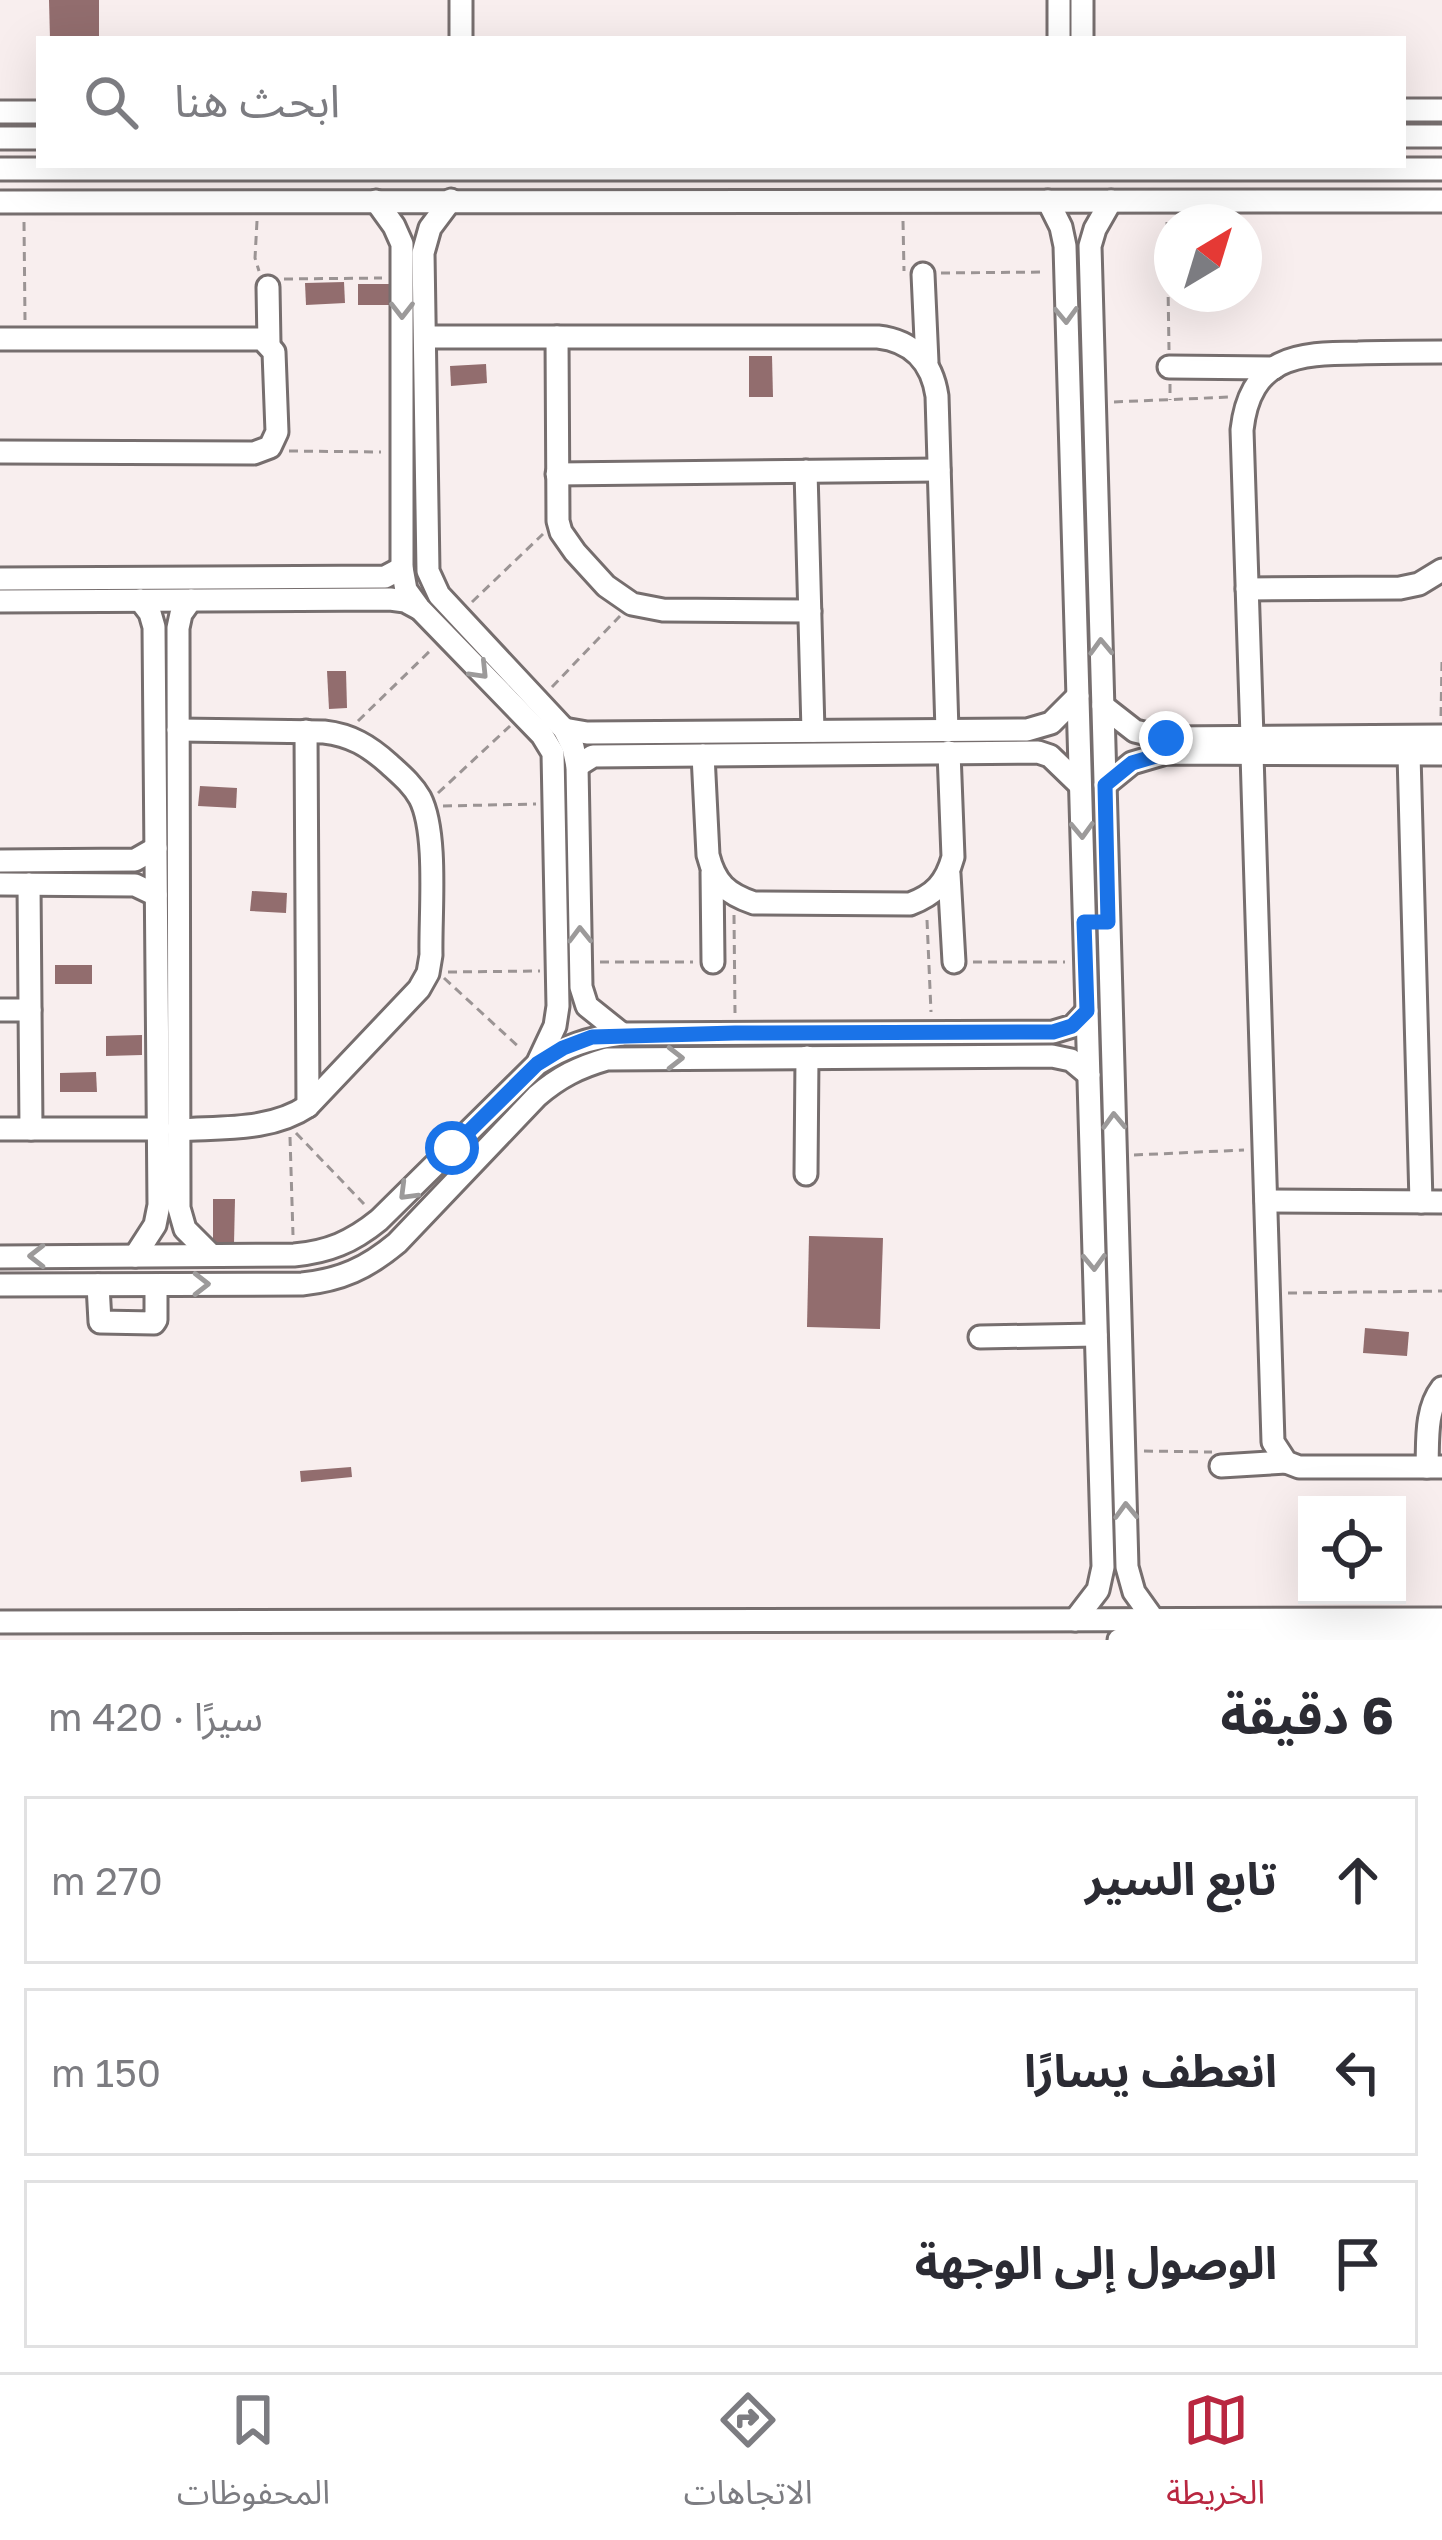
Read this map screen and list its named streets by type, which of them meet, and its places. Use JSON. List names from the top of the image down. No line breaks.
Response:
{"north":"top right","page":{"search":"ابحث هنا","heading":["6 دقيقة","سيرًا · 420 m"],"list":[["تابع السير","270 m"],["انعطف يسارًا","150 m"],"الوصول إلى الوجهة"],"nav":["الخريطة","الاتجاهات","المحفوظات"]}}
